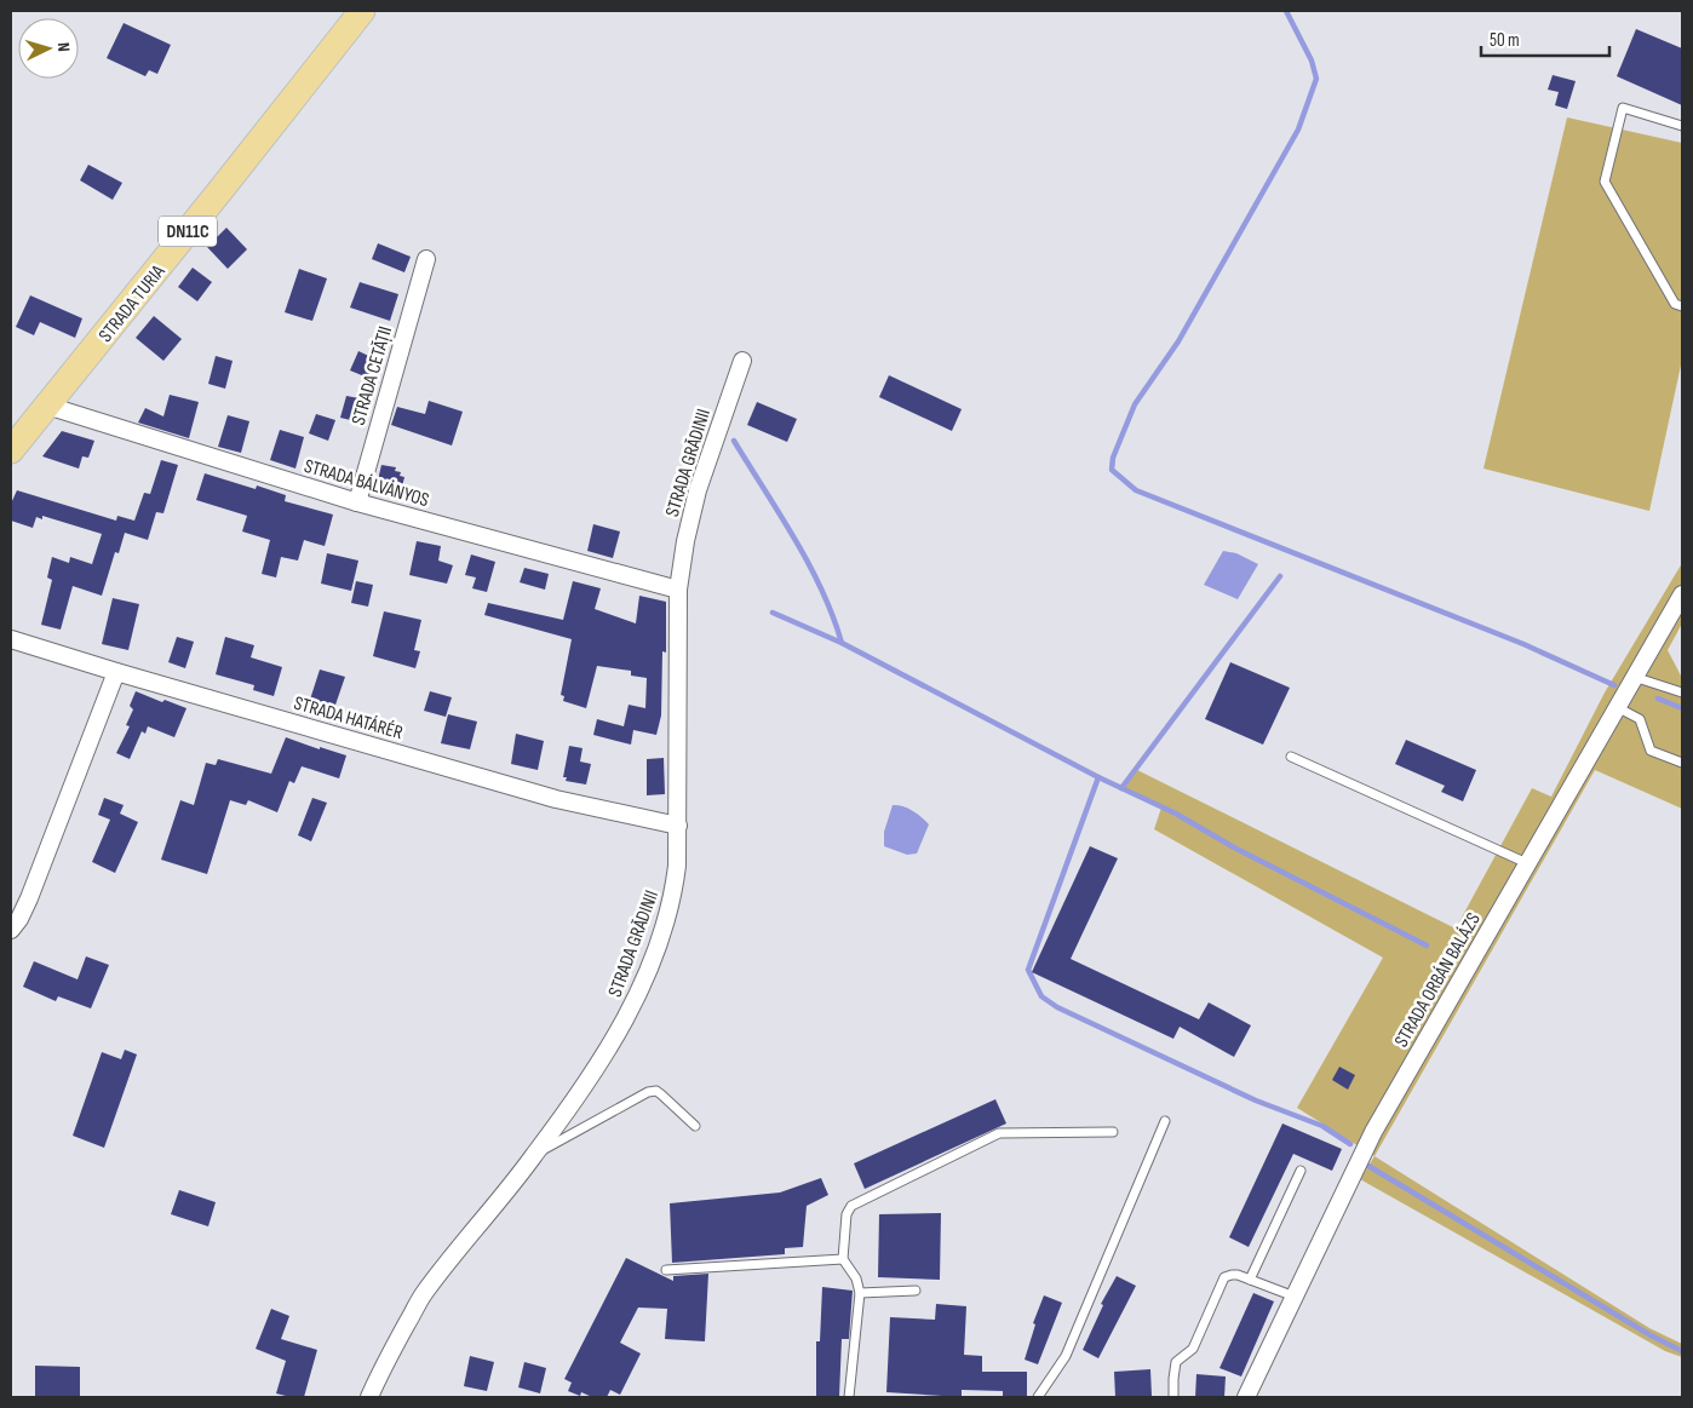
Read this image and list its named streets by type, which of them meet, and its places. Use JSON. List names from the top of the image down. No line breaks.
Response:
{"streets":{"main road":["DN11C","STRADA TURIA"],"street":["STRADA CETĂȚII","STRADA GRĂDINII","STRADA BÁLVÁNYOS","STRADA HATÁRÉR","STRADA ORBÁN BALÁZS"]},"crossings":[["STRADA TURIA","STRADA BÁLVÁNYOS"],["STRADA CETĂȚII","STRADA BÁLVÁNYOS"],["STRADA GRĂDINII","STRADA BÁLVÁNYOS"],["STRADA GRĂDINII","STRADA HATÁRÉR"]],"scale_bar":"50 m","north":"right"}
